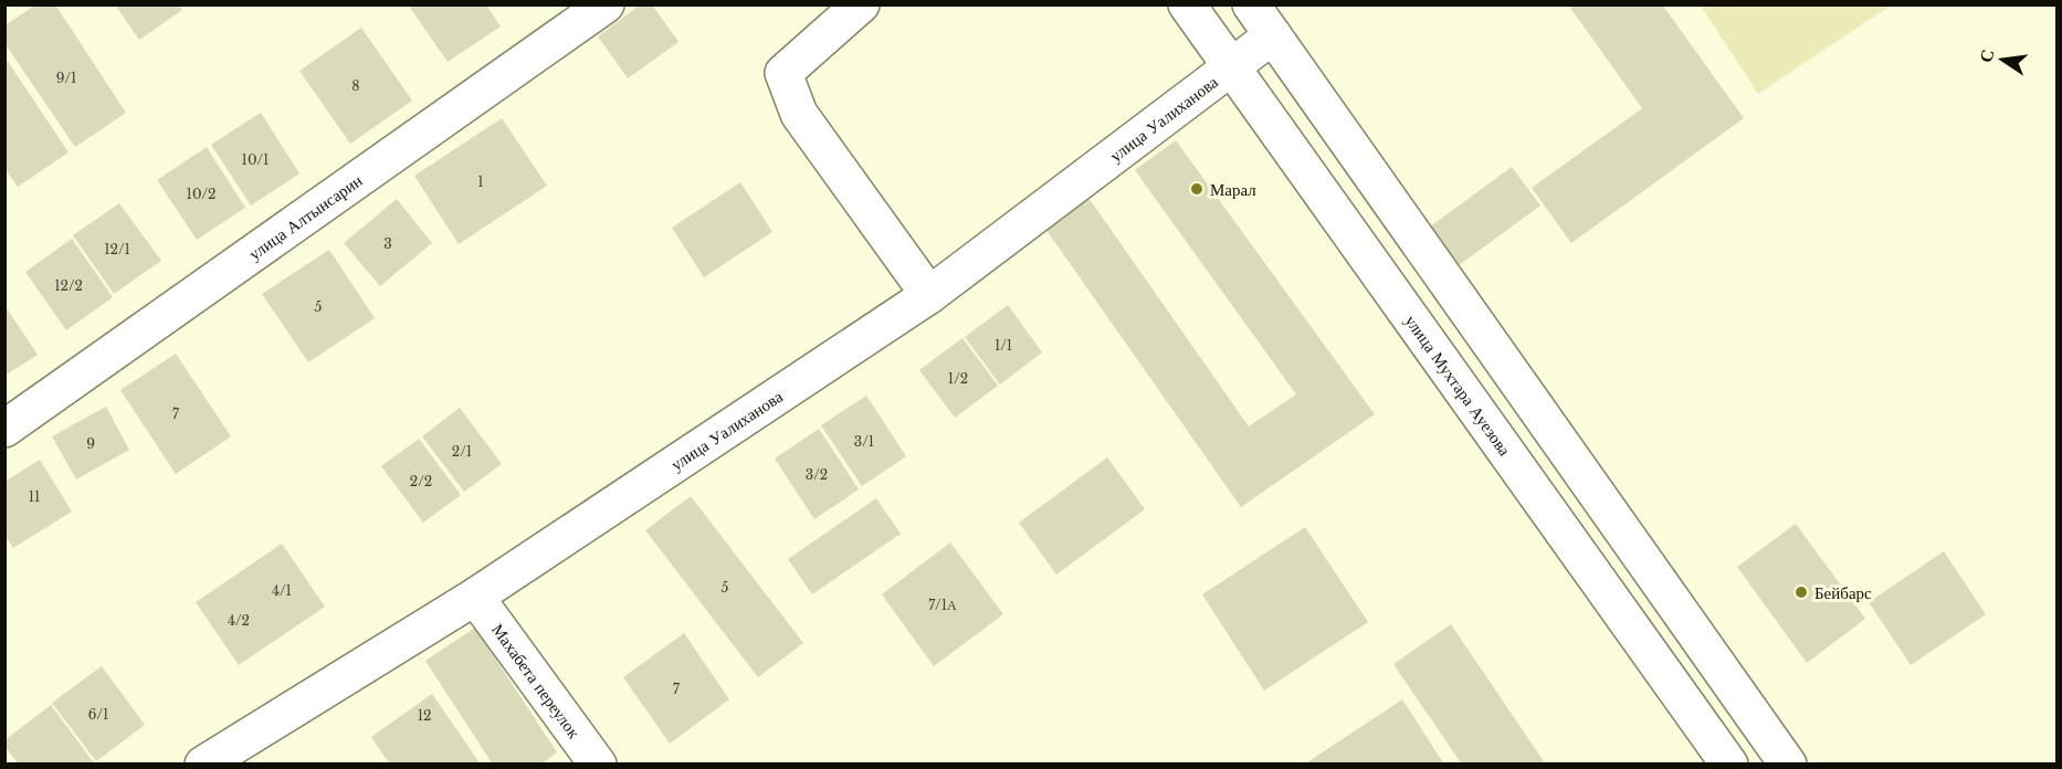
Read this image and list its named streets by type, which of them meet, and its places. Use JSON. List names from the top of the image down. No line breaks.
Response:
{"streets":{"street":["улица Уалиханова","улица Алтынсарин","улица Мухтара Ауезова","Махабета переулок"]},"crossings":[["улица Уалиханова","улица Мухтара Ауезова"],["улица Уалиханова","Махабета переулок"]],"places":["Марал","Бейбарс"],"house_numbers":["9/1","8","10/1","1","10/2","3","12/1","12/2","5","1/1","1/2","7","3/1","9","2/1","3/2","2/2","11","5","4/1","7/1А","4/2","7","6/1","12"],"north":"left"}
